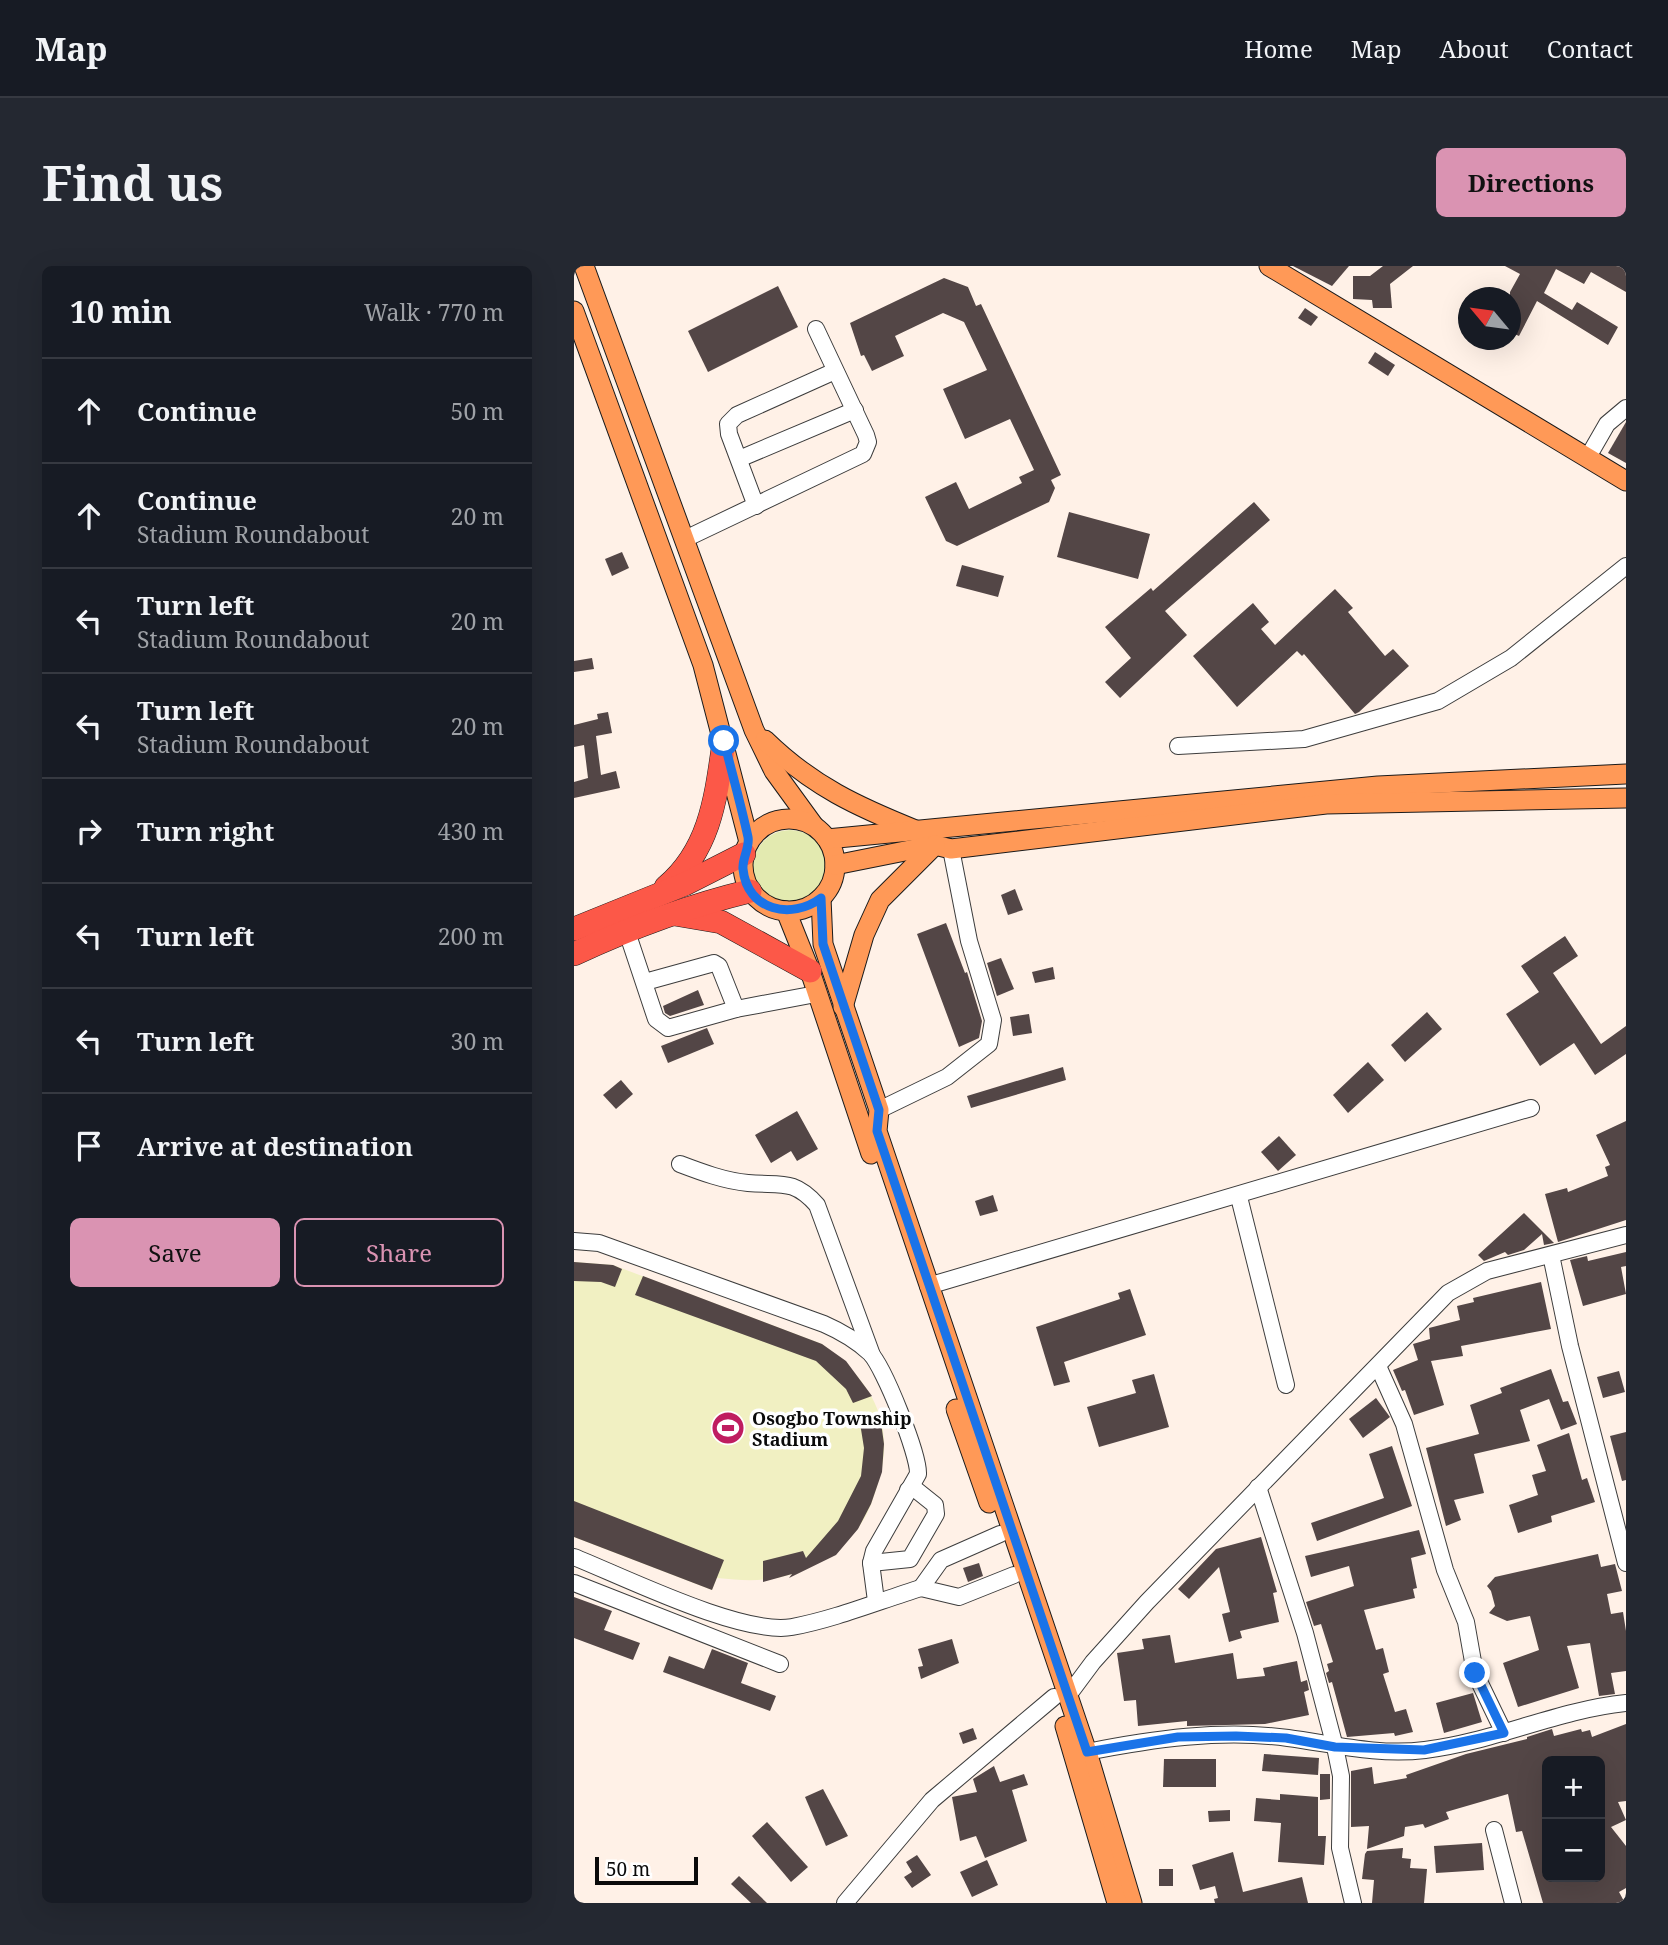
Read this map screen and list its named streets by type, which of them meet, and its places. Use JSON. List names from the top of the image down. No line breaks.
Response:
{"places":{"sports":["Osogbo Township Stadium"]},"scale_bar":"50 m","north":"top left","page":{"header":"Map","nav":["Home","Map","About","Contact"],"buttons":["Directions",["Save","Share"]],"title":"Find us","heading":["10 min","Walk · 770 m"],"list":[["Continue","50 m"],["Continue","Stadium Roundabout","20 m"],["Turn left","Stadium Roundabout","20 m"],["Turn left","Stadium Roundabout","20 m"],["Turn right","430 m"],["Turn left","200 m"],["Turn left","30 m"],"Arrive at destination"],"map_buttons":["+","−"],"scale":"50 m"}}
